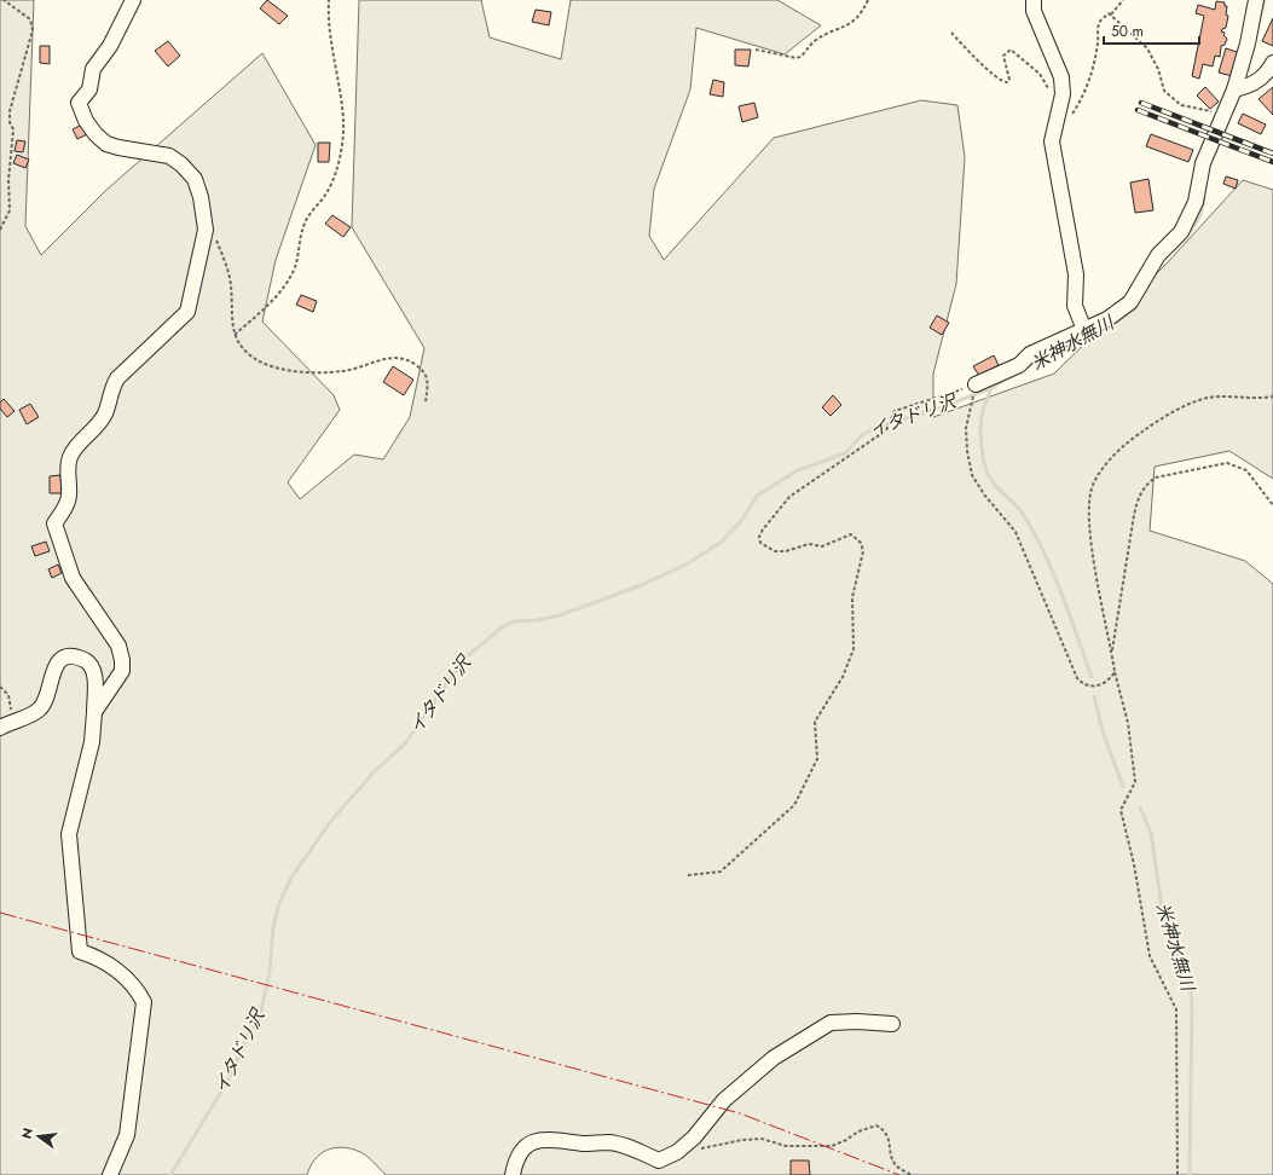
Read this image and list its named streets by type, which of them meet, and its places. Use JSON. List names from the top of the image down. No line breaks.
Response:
{"water":["米神水無川","イタドリ沢"],"scale_bar":"50 m","north":"left"}
